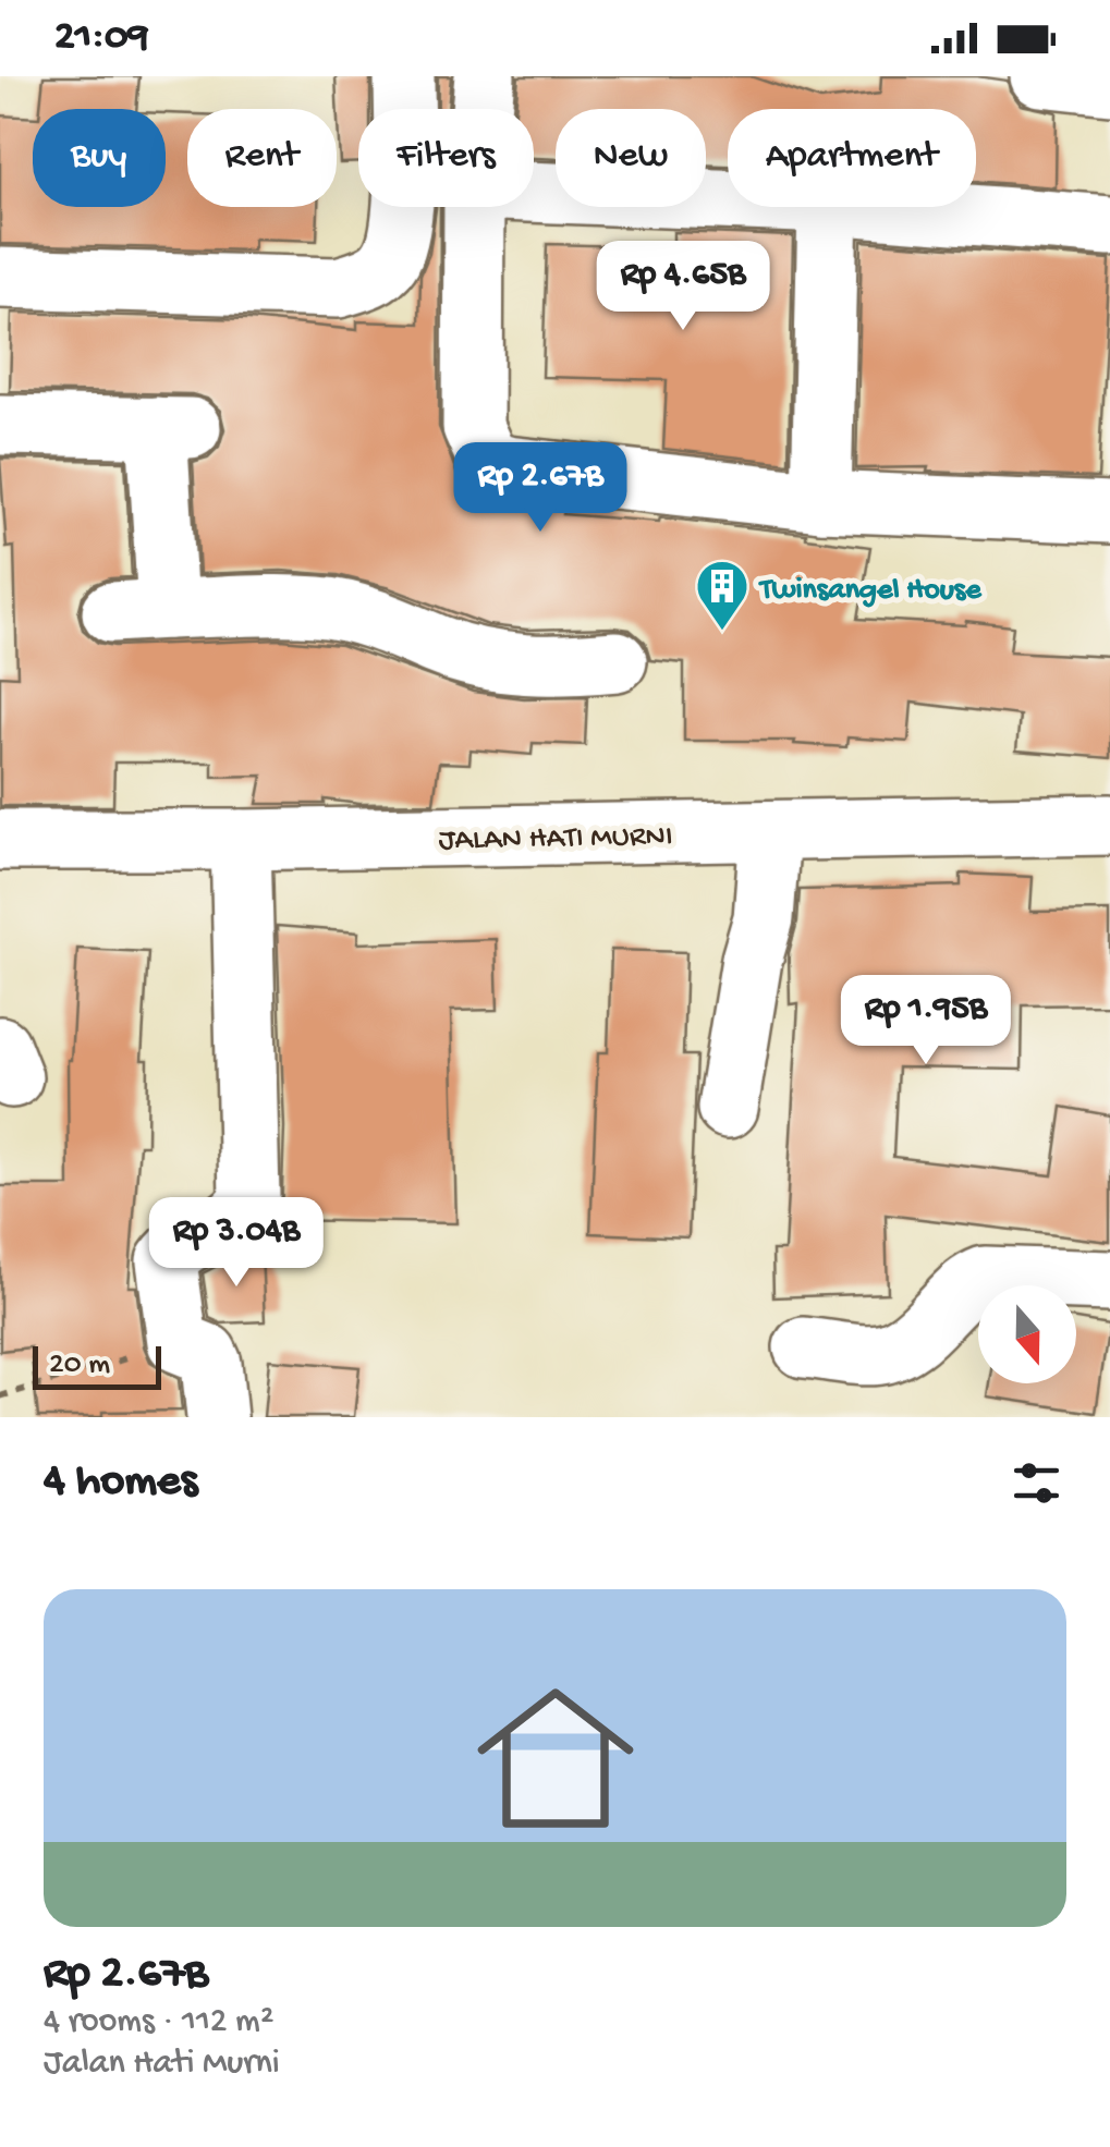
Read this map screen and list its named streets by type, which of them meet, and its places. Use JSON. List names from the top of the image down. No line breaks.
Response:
{"streets":{"street":["JALAN HATI MURNI"]},"places":{"building":["Twinsangel House"]},"scale_bar":"20 m","north":"bottom","page":{"status":"21:09","chip":["Buy","Rent","Filters","New","Apartment"],"price":["Rp 4.65B","Rp 2.67B","Rp 1.95B","Rp 3.04B"],"scale":"20 m","heading":"4 homes","list":[{"name":"Rp 2.67B","note":"4 rooms · 112 m² · Jalan Hati Murni"}]}}
